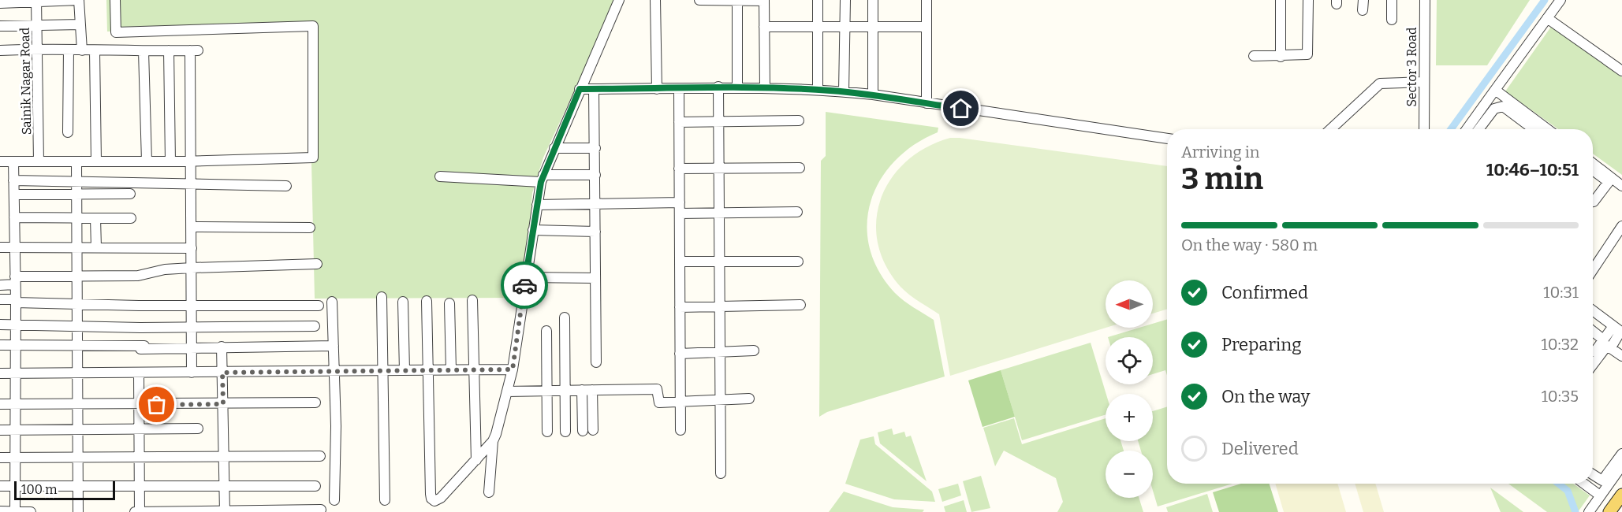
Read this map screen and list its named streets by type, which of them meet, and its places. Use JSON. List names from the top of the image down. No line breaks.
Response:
{"streets":{"street":["Sector 3 Road","Sainik Nagar Road"]},"scale_bar":"100 m","north":"left","page":{"heading":["3 min","Arriving in","10:46–10:51"],"bar":"On the way · 580 m","list":[["Confirmed","10:31"],["Preparing","10:32"],["On the way","10:35"],"Delivered"],"map_buttons":["+","−"],"scale":"100 m"}}
